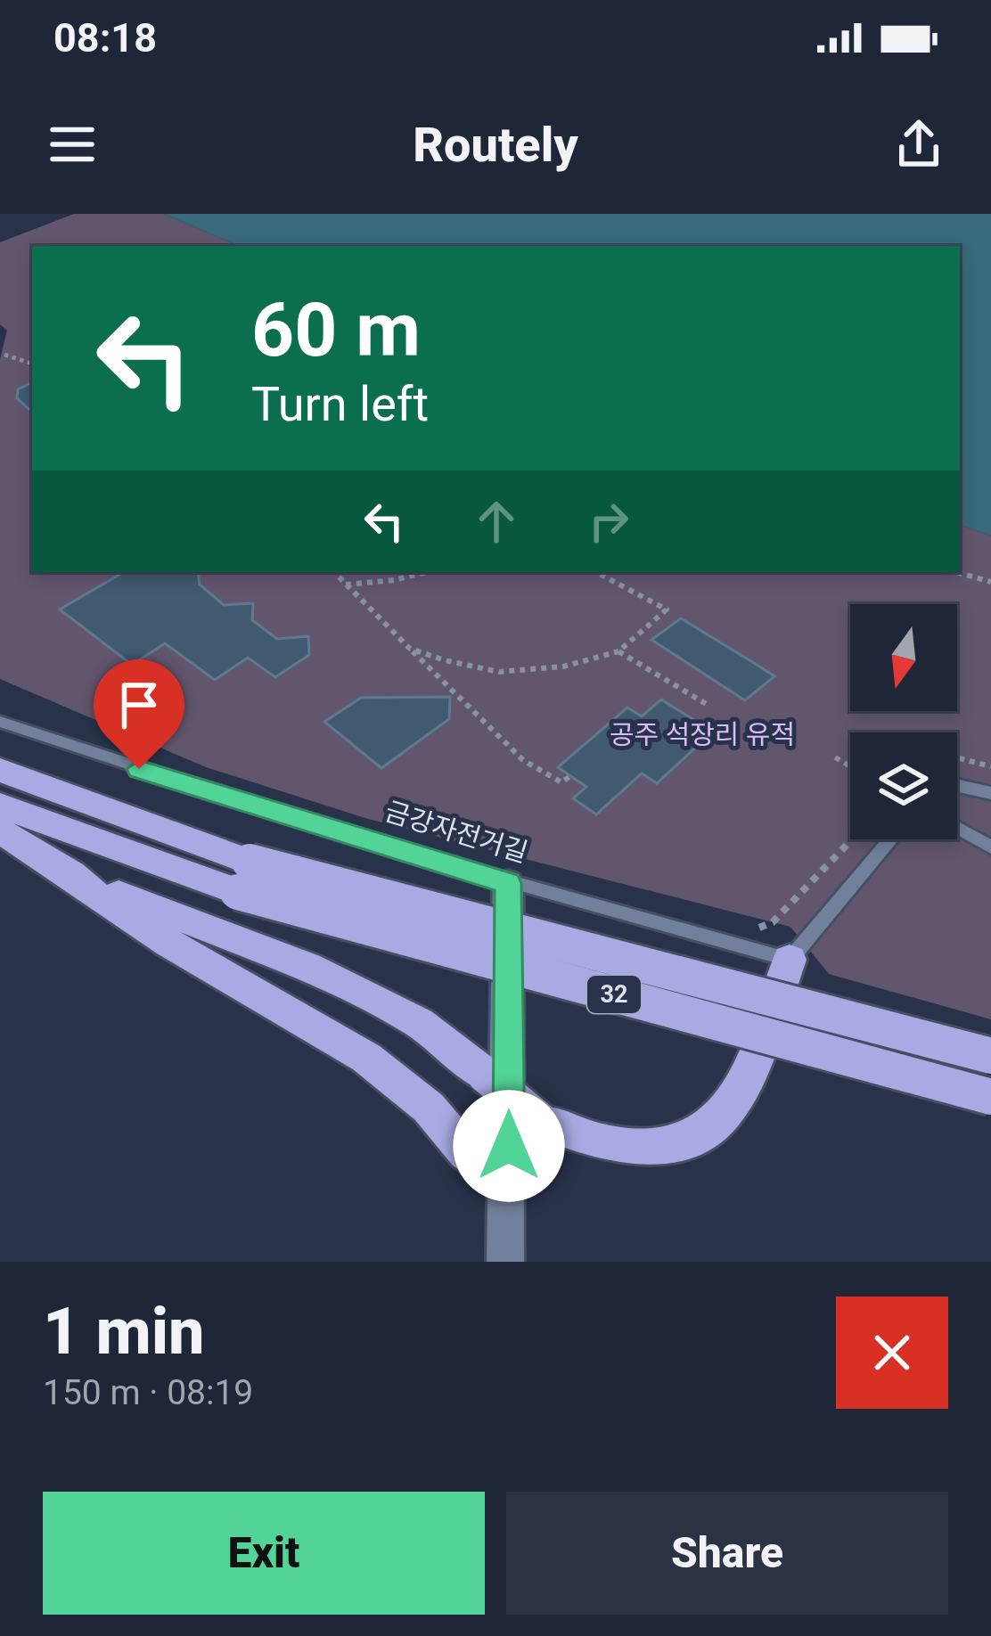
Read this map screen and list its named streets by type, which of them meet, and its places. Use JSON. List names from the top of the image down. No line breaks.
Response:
{"streets":{"highway":["32"]},"parks":["공주 석장리 유적"],"north":"bottom","page":{"status":"08:18","header":"Routely","turn":["60 m","Turn left"],"heading":["1 min","150 m · 08:19"],"buttons":["Exit","Share"]}}
